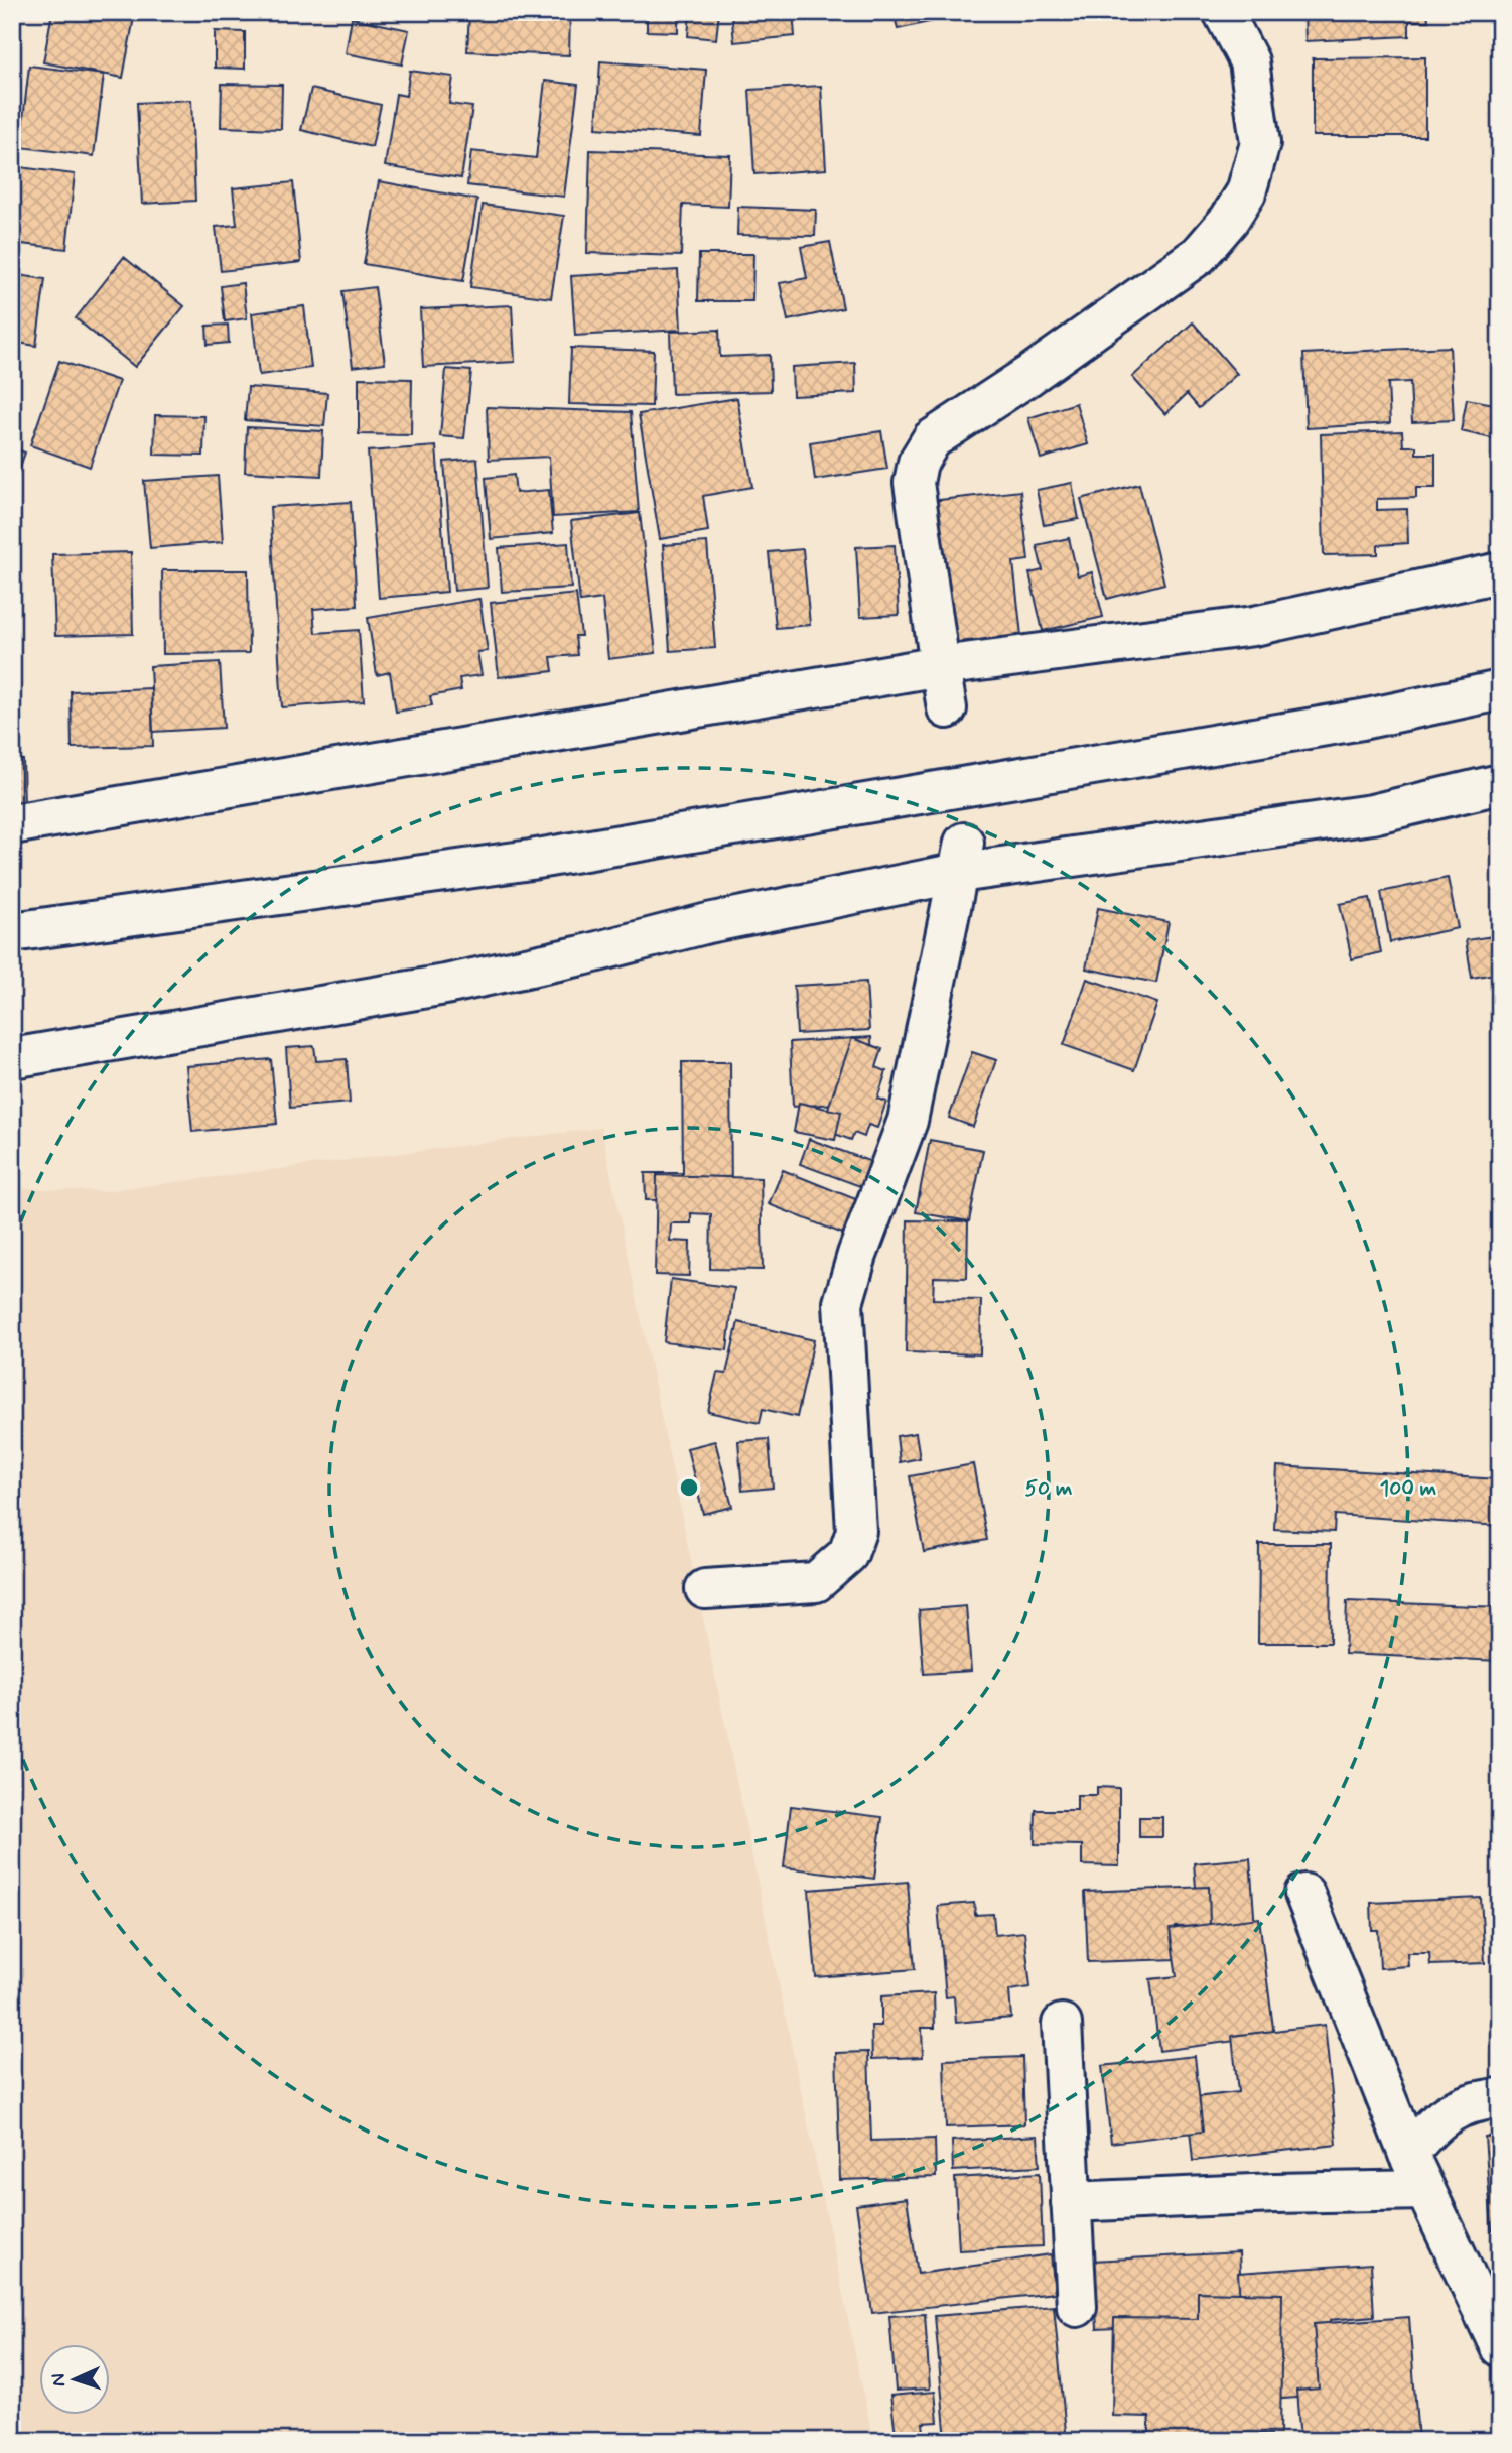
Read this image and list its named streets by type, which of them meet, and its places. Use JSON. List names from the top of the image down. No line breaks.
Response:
{"north":"left","rings":["50 m","100 m"]}
